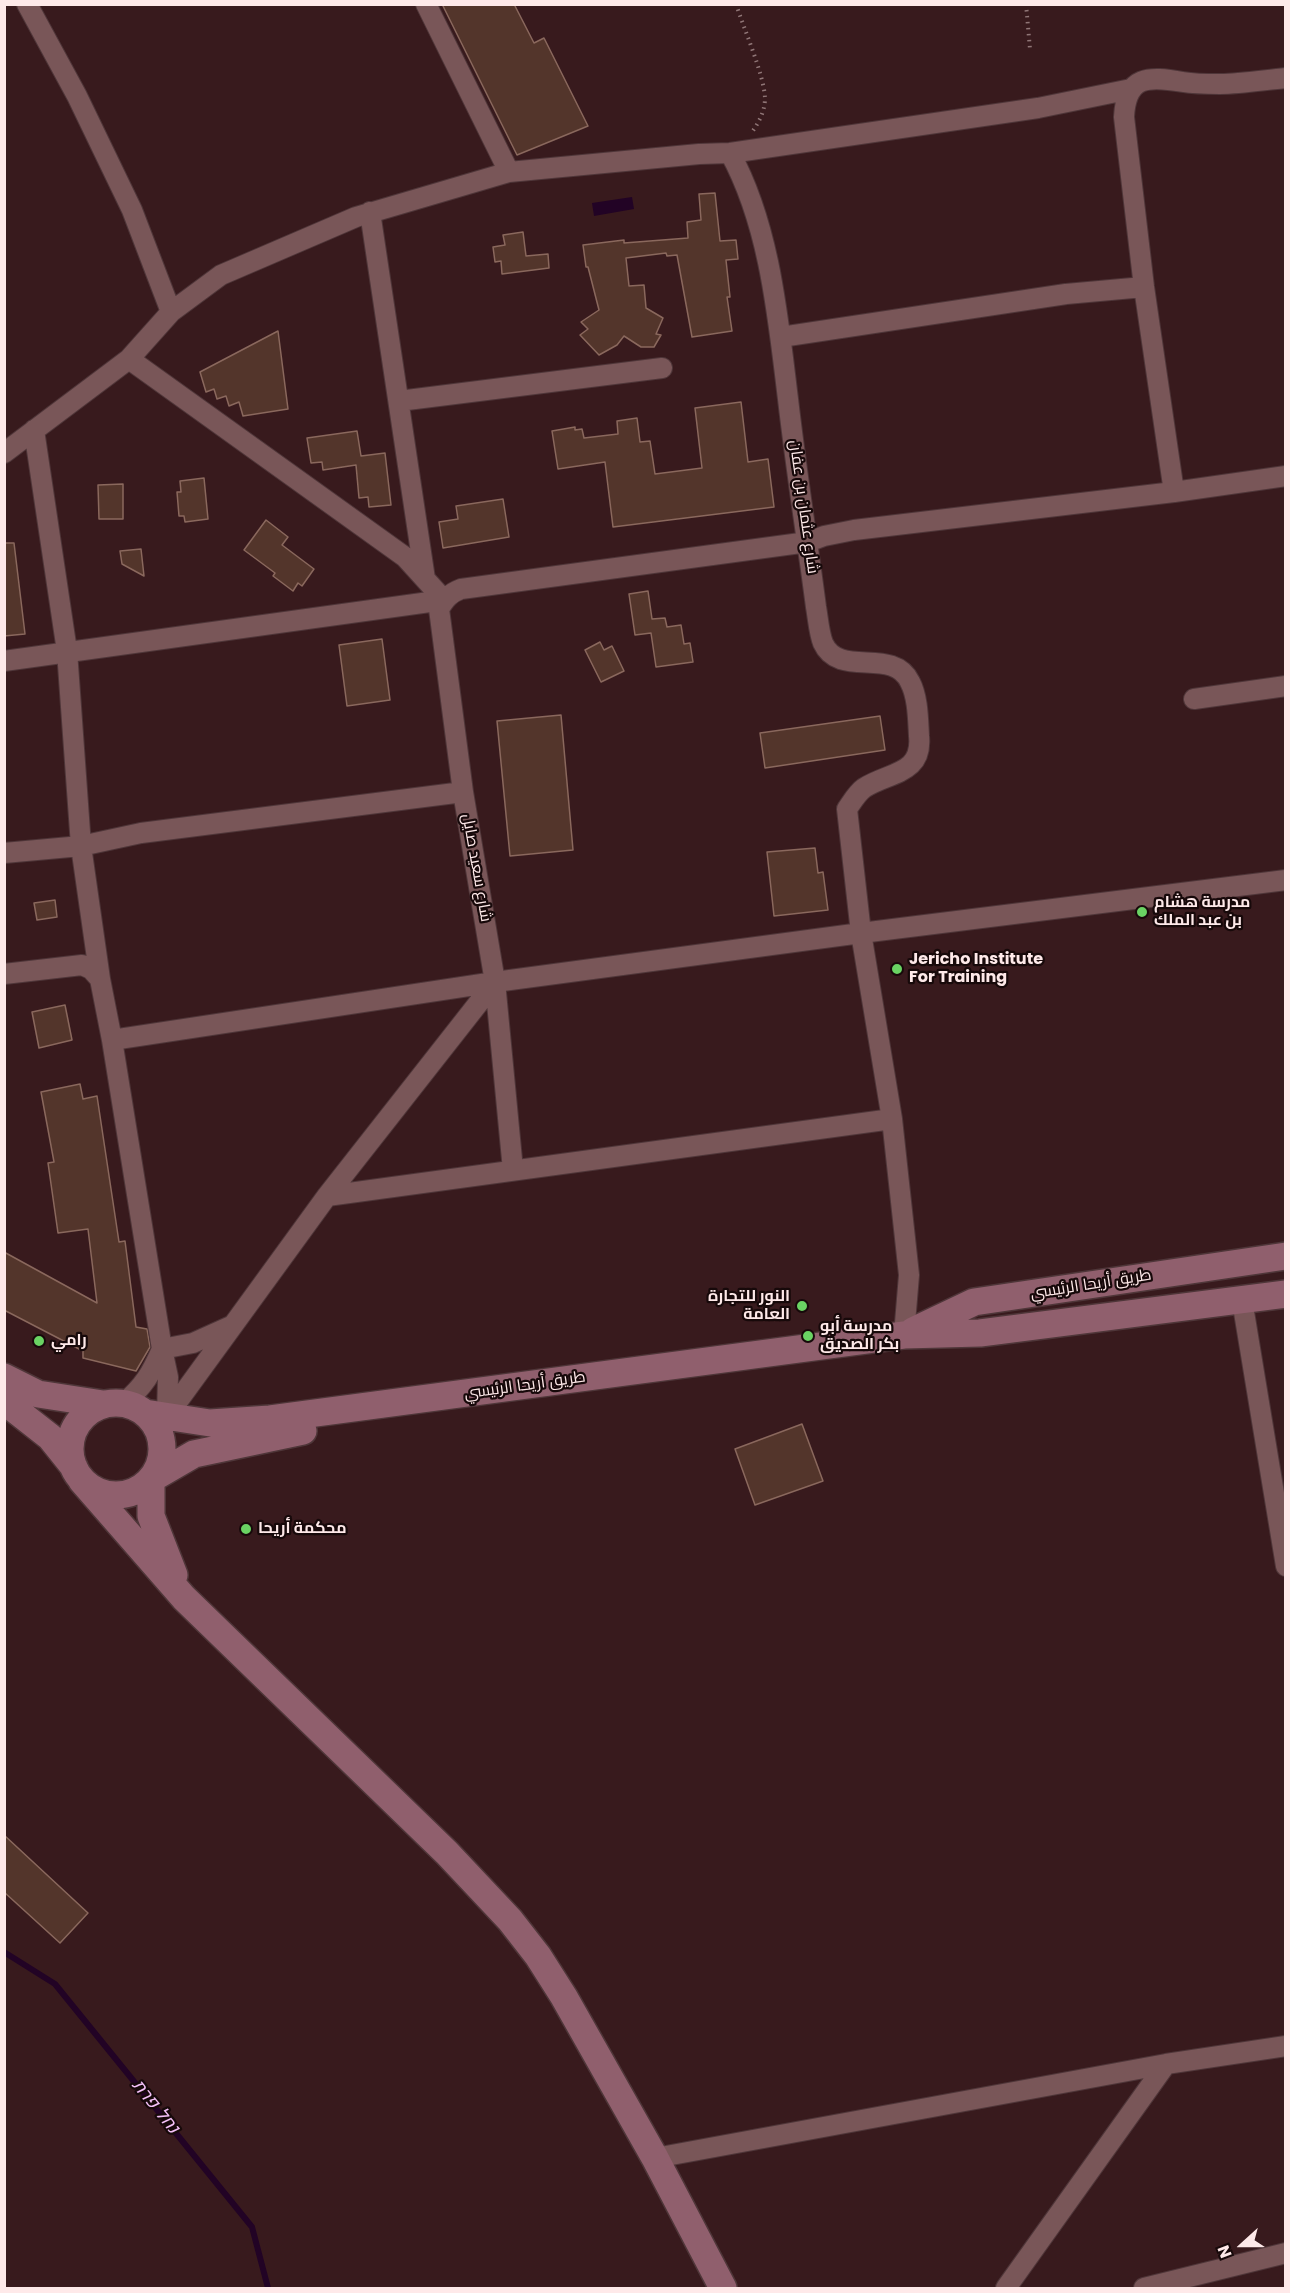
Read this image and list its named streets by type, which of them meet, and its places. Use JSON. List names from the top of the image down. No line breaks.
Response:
{"streets":{"main road":["طريق أريحا الرئيسي"],"street":["شارع عثمان بن عفان","شارع سعيد صايل"]},"crossings":[["شارع عثمان بن عفان","طريق أريحا الرئيسي"]],"water":["נחל פרת"],"places":["مدرسة هشام بن عبد الملك","Jericho Institute For Training","النور للتجارة العامة","مدرسة أبو بكر الصديق","رامي","محكمة أريحا"],"north":"left"}
